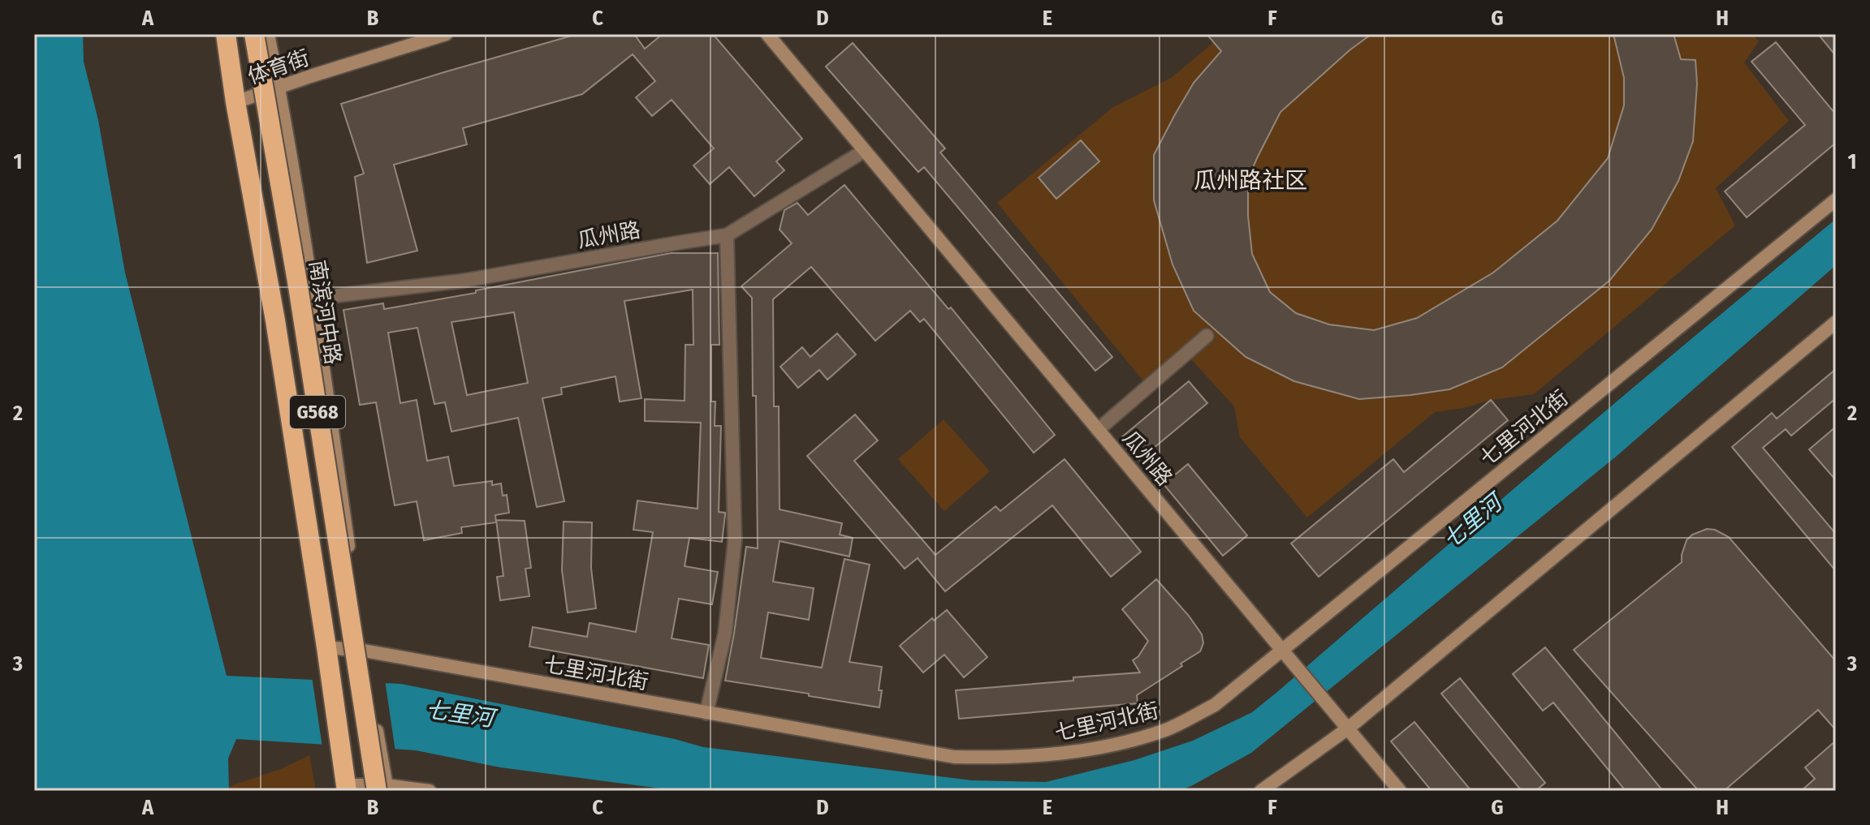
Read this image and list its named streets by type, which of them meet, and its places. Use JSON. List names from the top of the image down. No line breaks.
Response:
{"streets":{"highway":["南滨河中路","G568"],"street":["体育街","瓜州路","七里河北街"]},"crossings":[["体育街","南滨河中路"],["体育街","G568"],["瓜州路","七里河北街"],["南滨河中路","七里河北街"],["G568","七里河北街"]],"districts":["瓜州路社区"],"water":["七里河"],"grid":{"columns":["A","B","C","D","E","F","G","H"],"rows":["1","2","3"]}}
